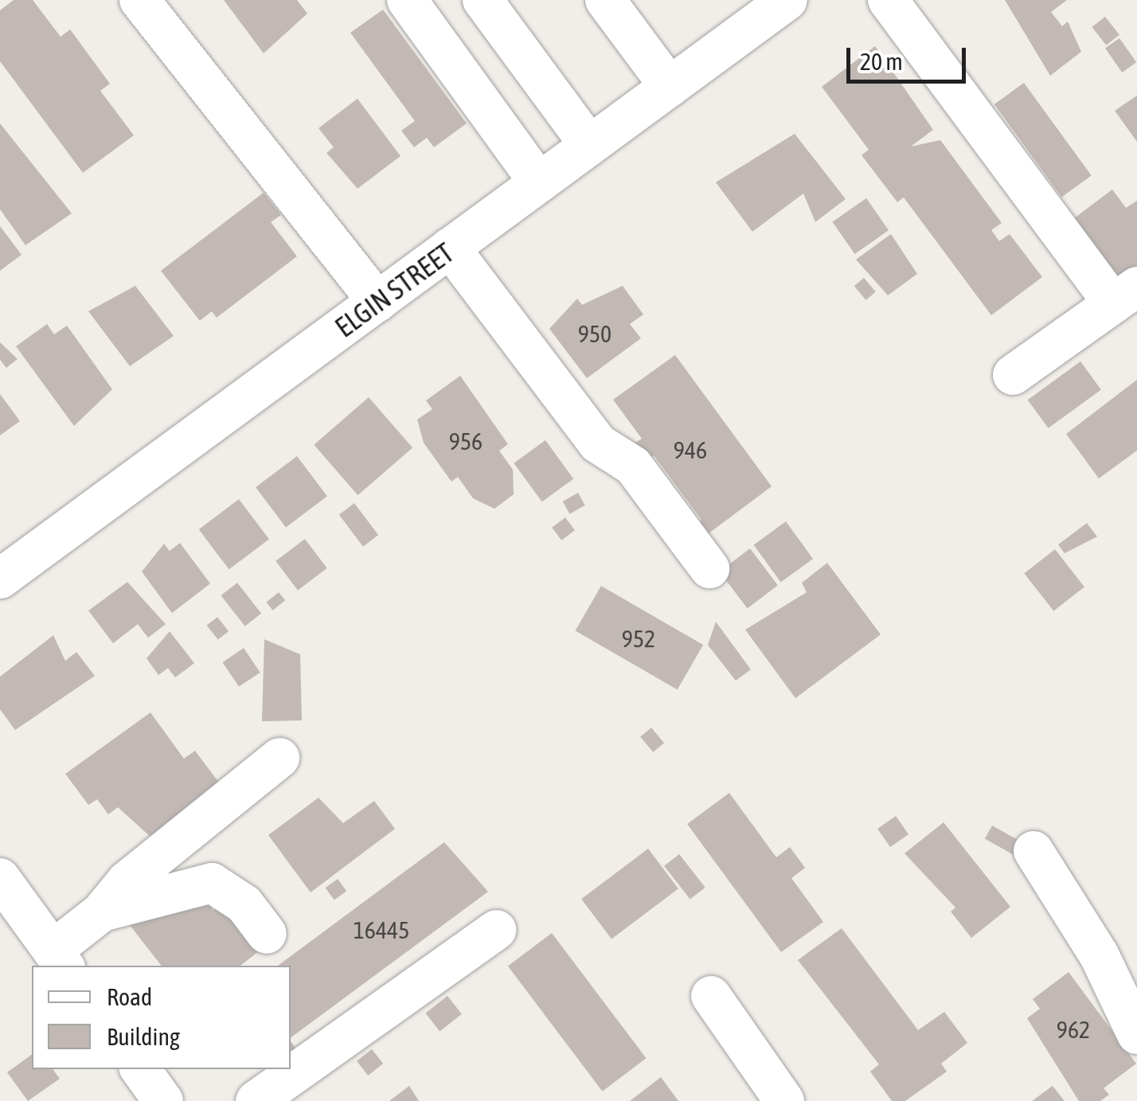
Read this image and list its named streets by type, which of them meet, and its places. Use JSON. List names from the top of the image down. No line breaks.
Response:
{"streets":{"street":["ELGIN STREET"]},"house_numbers":["950","956","946","952","16445","962"],"legend":["Road","Building"],"scale_bar":"20 m"}
